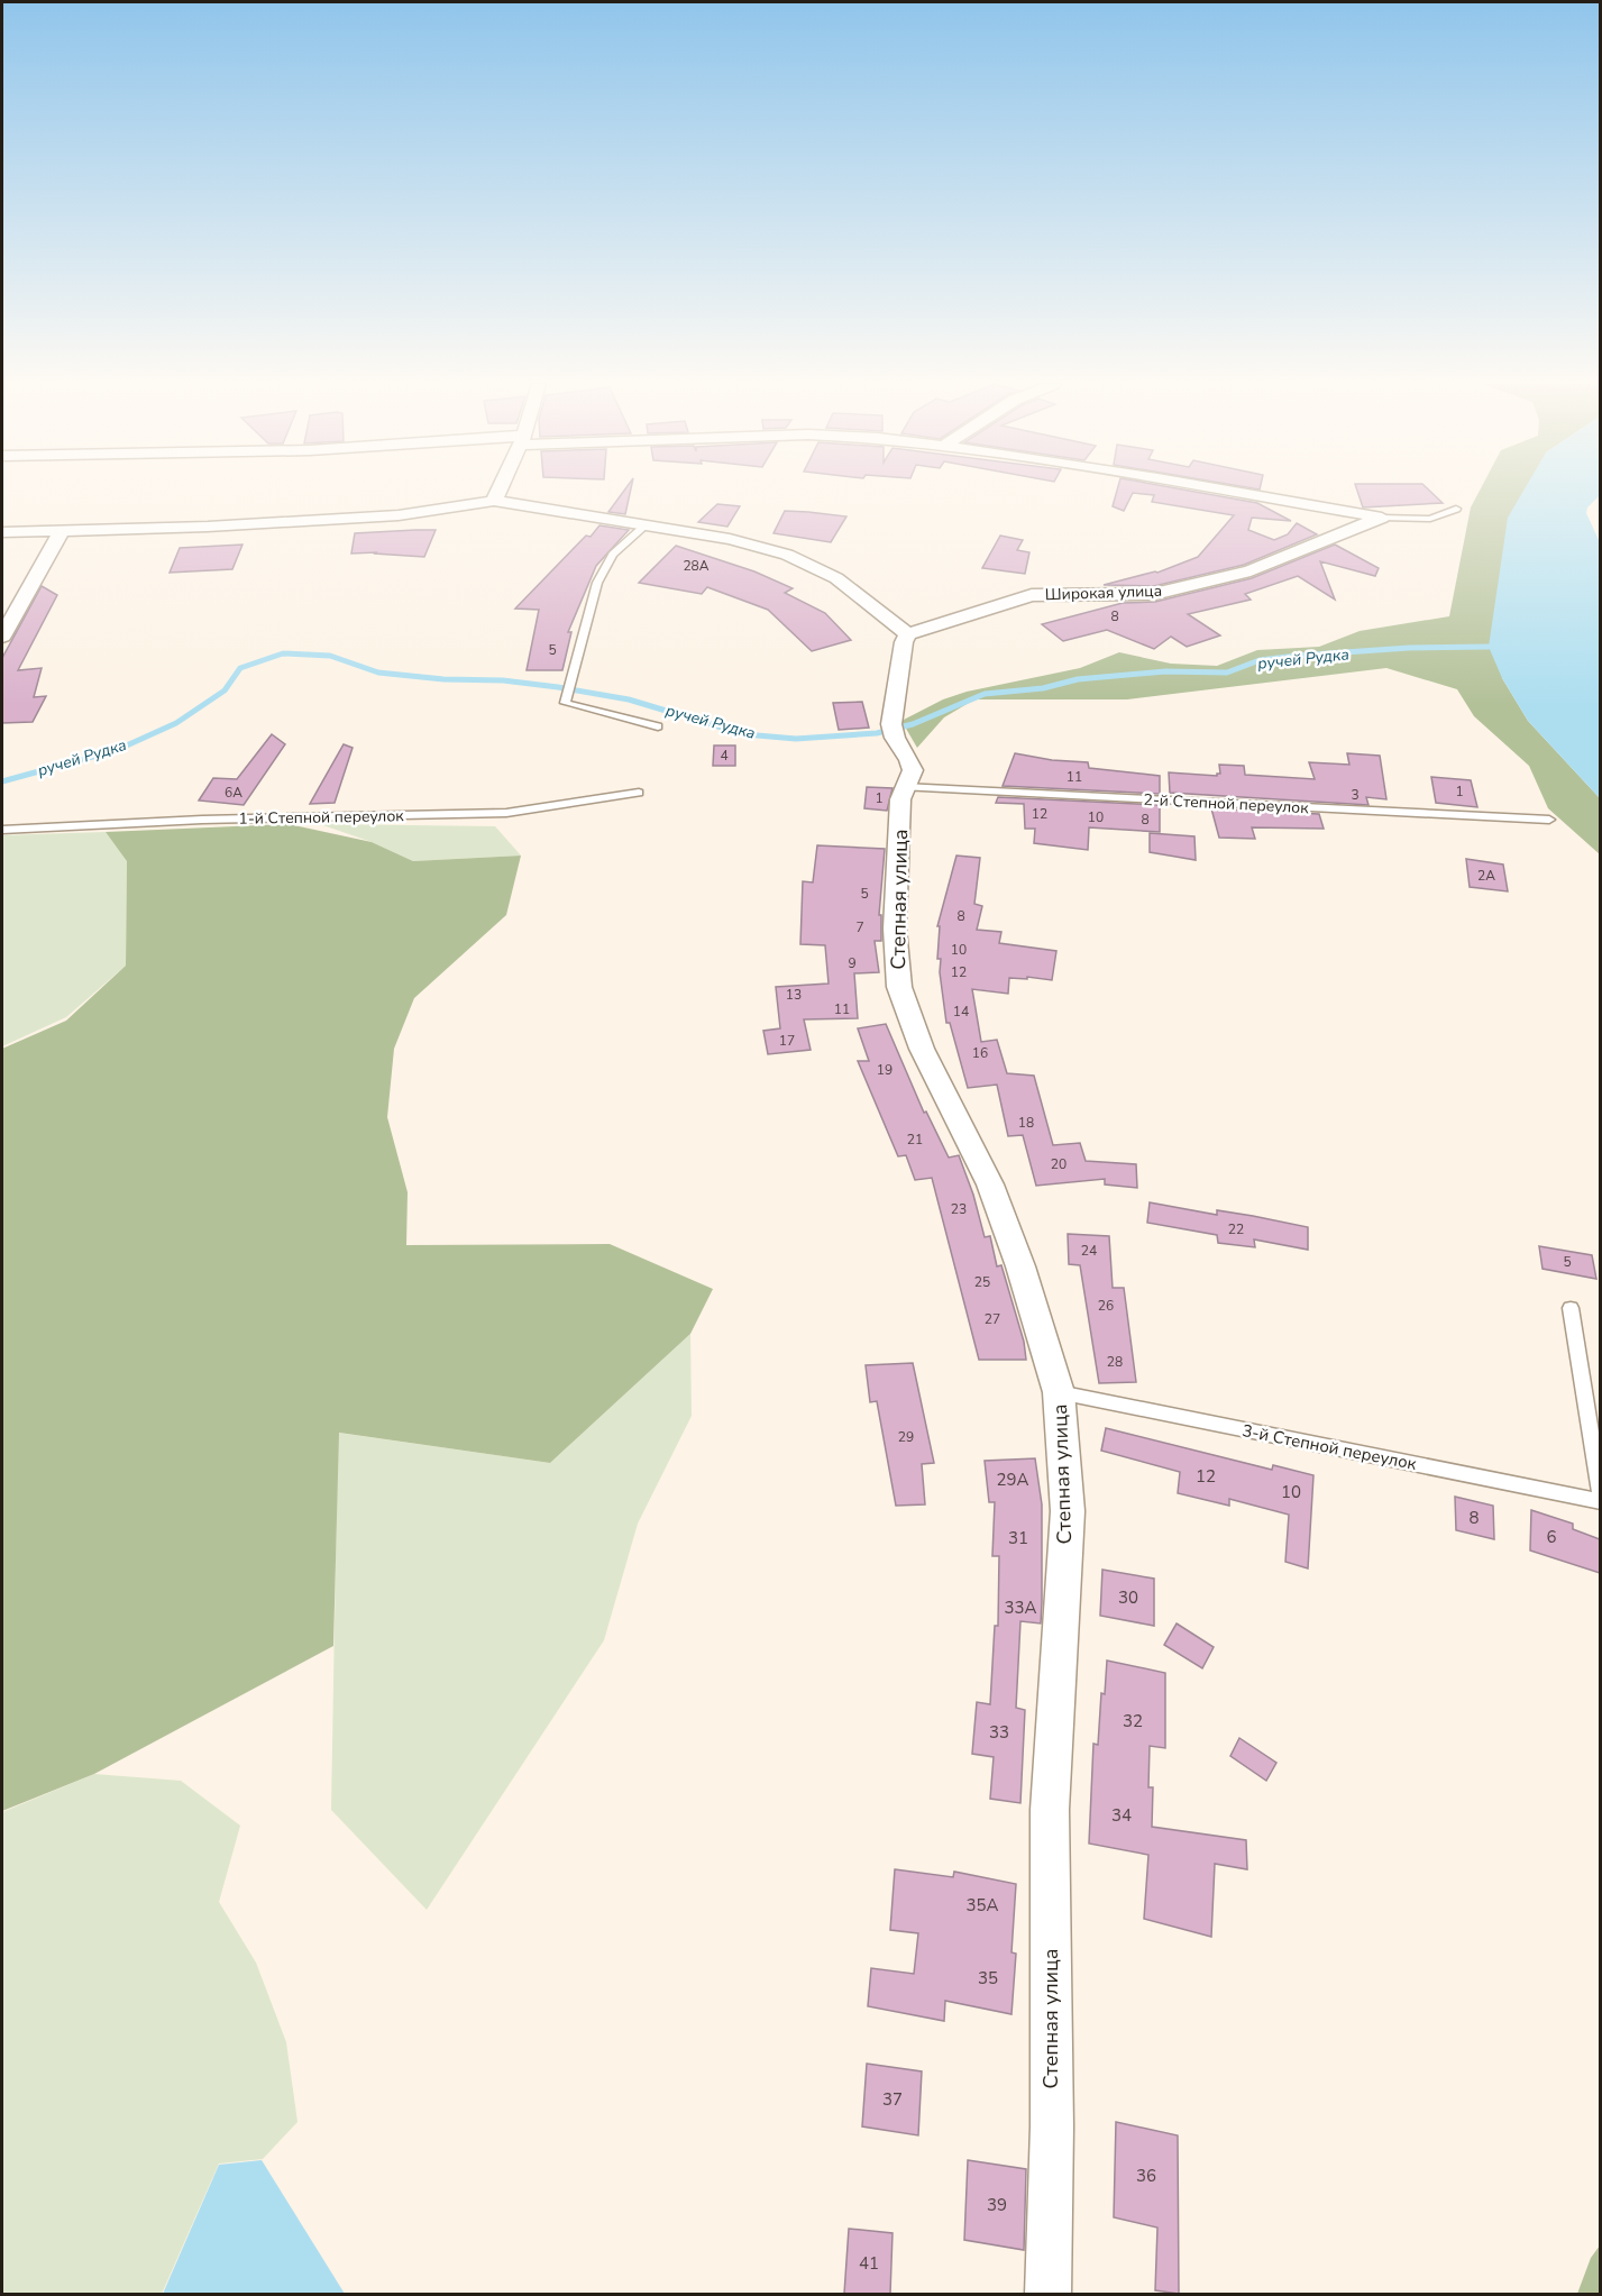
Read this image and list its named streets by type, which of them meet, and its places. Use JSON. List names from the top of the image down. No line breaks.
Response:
{"streets":{"street":["Широкая улица","Степная улица"],"lane":["2-й Степной переулок","1-й Степной переулок","3-й Степной переулок"]},"crossings":[["Широкая улица","Степная улица"],["2-й Степной переулок","Степная улица"],["Степная улица","3-й Степной переулок"]],"water":["ручей Рудка"],"house_numbers":["28А","8","5","4","11","1","6А","3","1","12","10","8","2А","5","8","7","10","9","12","13","11","14","17","16","19","18","21","20","23","22","24","5","25","26","27","28","29","12","29А","10","8","6","31","30","33А","32","33","34","35А","35","37","36","39","41"]}
